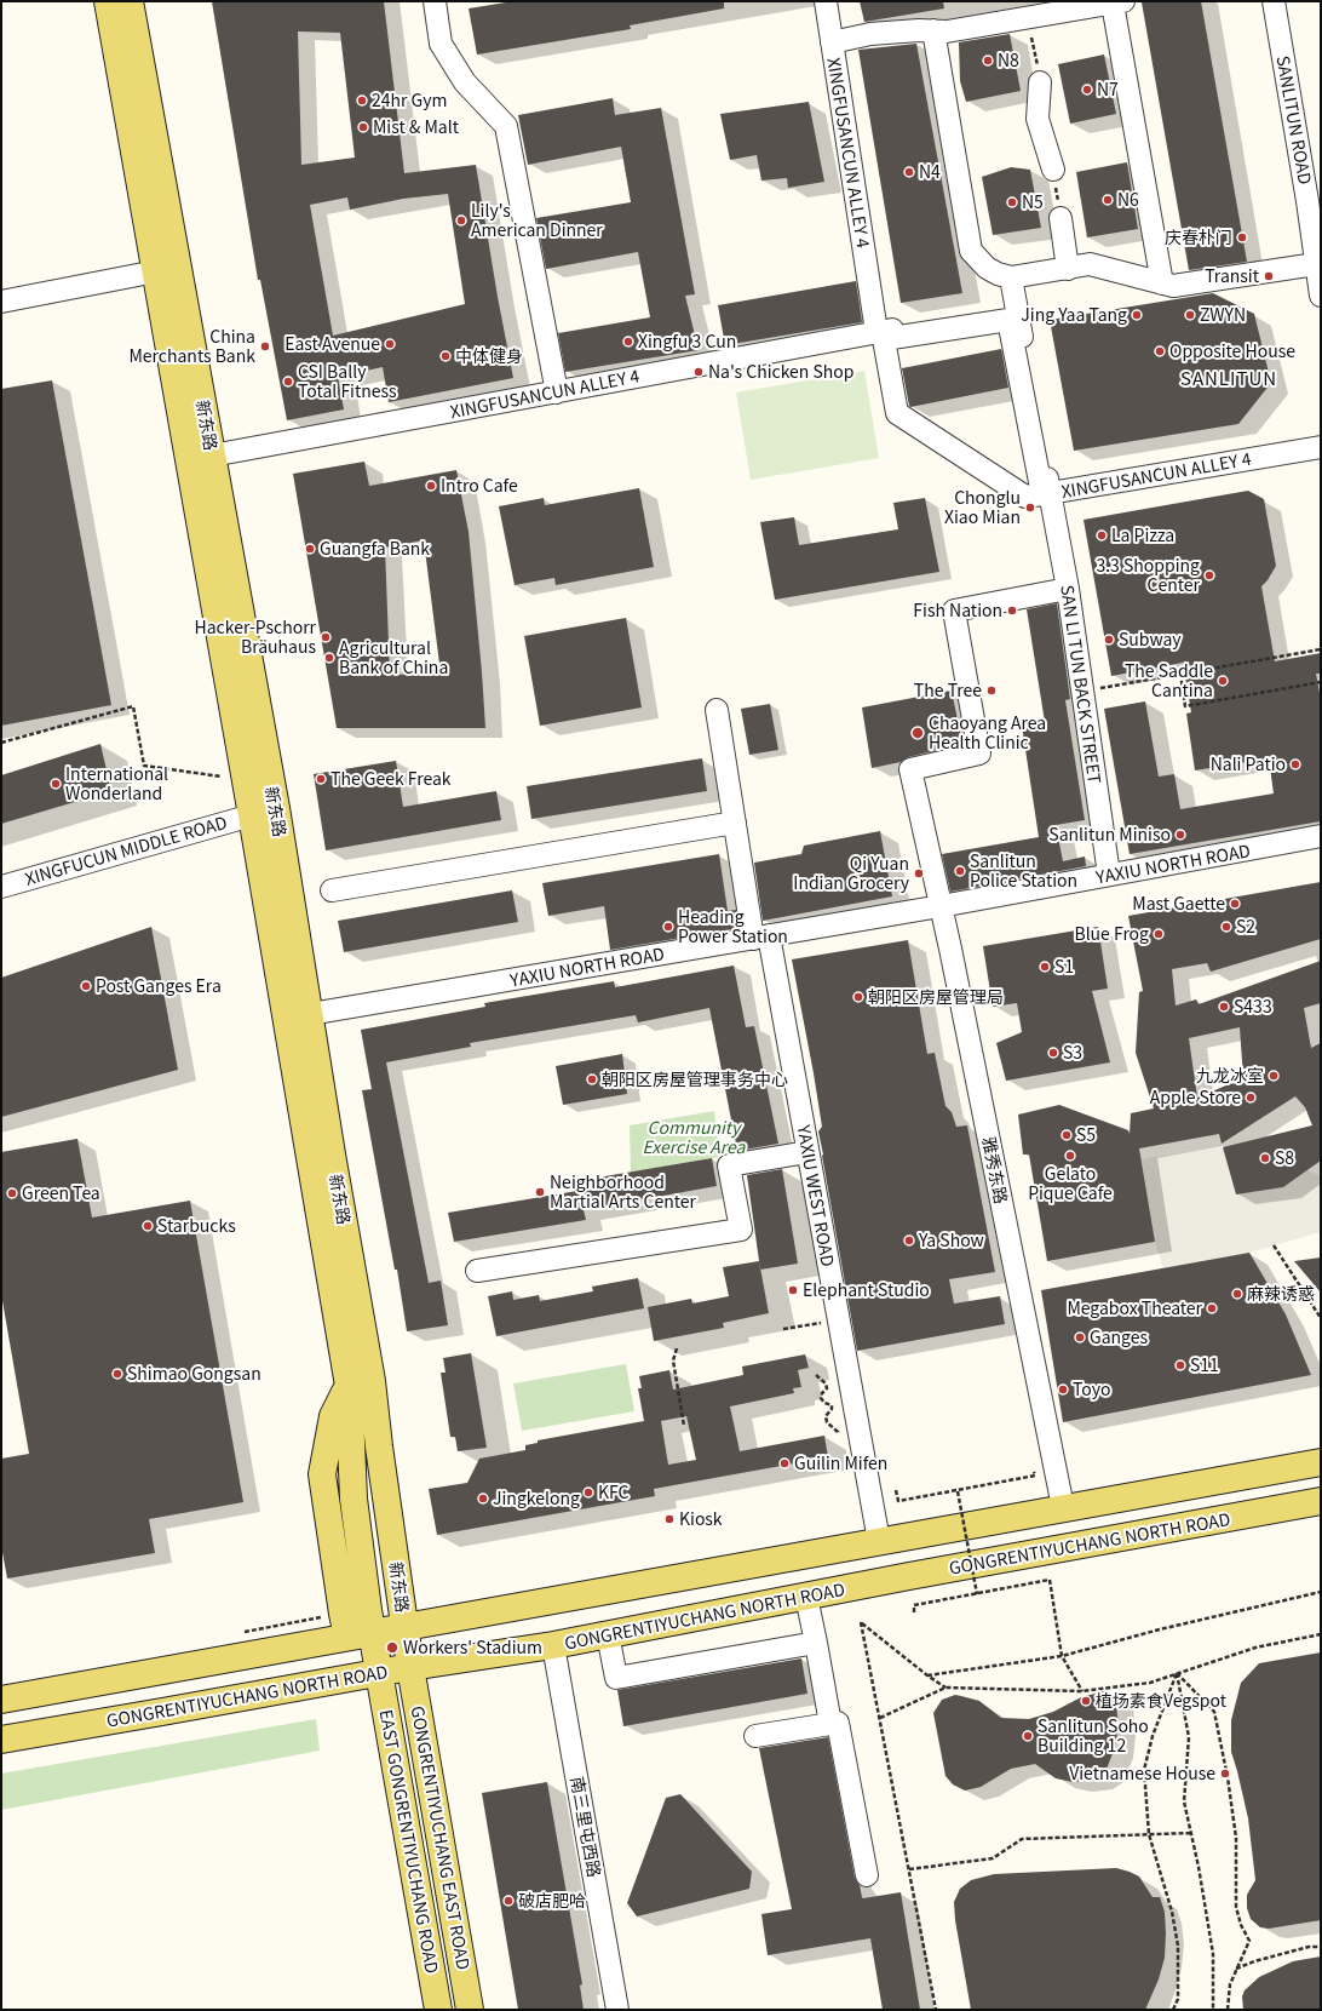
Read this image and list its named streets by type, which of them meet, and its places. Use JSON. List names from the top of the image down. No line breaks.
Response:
{"streets":{"main road":["新东路","GONGRENTIYUCHANG NORTH ROAD","GONGRENTIYUCHANG EAST ROAD","EAST GONGRENTIYUCHANG ROAD"],"street":["SANLITUN ROAD","XINGFUSANCUN ALLEY 4","SAN LI TUN BACK STREET","XINGFUCUN MIDDLE ROAD","YAXIU NORTH ROAD","雅秀东路","YAXIU WEST ROAD","南三里屯西路"]},"crossings":[["XINGFUSANCUN ALLEY 4","新东路"],["XINGFUSANCUN ALLEY 4","SAN LI TUN BACK STREET"],["新东路","XINGFUCUN MIDDLE ROAD"],["新东路","YAXIU NORTH ROAD"],["新东路","GONGRENTIYUCHANG NORTH ROAD"],["新东路","GONGRENTIYUCHANG EAST ROAD"],["新东路","EAST GONGRENTIYUCHANG ROAD"],["SAN LI TUN BACK STREET","YAXIU NORTH ROAD"],["SAN LI TUN BACK STREET","雅秀东路"],["YAXIU NORTH ROAD","雅秀东路"],["YAXIU NORTH ROAD","YAXIU WEST ROAD"],["GONGRENTIYUCHANG NORTH ROAD","南三里屯西路"],["GONGRENTIYUCHANG NORTH ROAD","GONGRENTIYUCHANG EAST ROAD"],["GONGRENTIYUCHANG NORTH ROAD","EAST GONGRENTIYUCHANG ROAD"]],"districts":["SANLITUN"],"parks":["Community Exercise Area"],"places":["N8","N7","24hr Gym","Mist & Malt","N4","N6","N5","Lily's American Dinner","庆春朴门","Transit","Jing Yaa Tang","ZWYN","Xingfu 3 Cun","East Avenue","China Merchants Bank","Opposite House","中体健身","Na's Chicken Shop","CSI Bally Total Fitness","Intro Cafe","Chonglu Xiao Mian","La Pizza","Guangfa Bank","3.3 Shopping Center","Fish Nation","Hacker-Pschorr Bräuhaus","Subway","Agricultural Bank of China","The Saddle Cantina","The Tree","Chaoyang Area Health Clinic","Nali Patio","The Geek Freak","International Wonderland","Sanlitun Miniso","Sanlitun Police Station","Qi Yuan Indian Grocery","Mast Gaette","Heading Power Station","S2","Blue Frog","S1","Post Ganges Era","朝阳区房屋管理局","S433","S3","九龙冰室","朝阳区房屋管理事务中心","Apple Store","S5","Gelato Pique Cafe","S8","Neighborhood Martial Arts Center","Green Tea","Starbucks","Ya Show","Elephant Studio","麻辣诱惑","Megabox Theater","Ganges","S11","Shimao Gongsan","Toyo","Guilin Mifen","KFC","Jingkelong","Kiosk","Workers' Stadium","植场素食Vegspot","Sanlitun Soho Building 12","Vietnamese House","破店肥哈"]}
